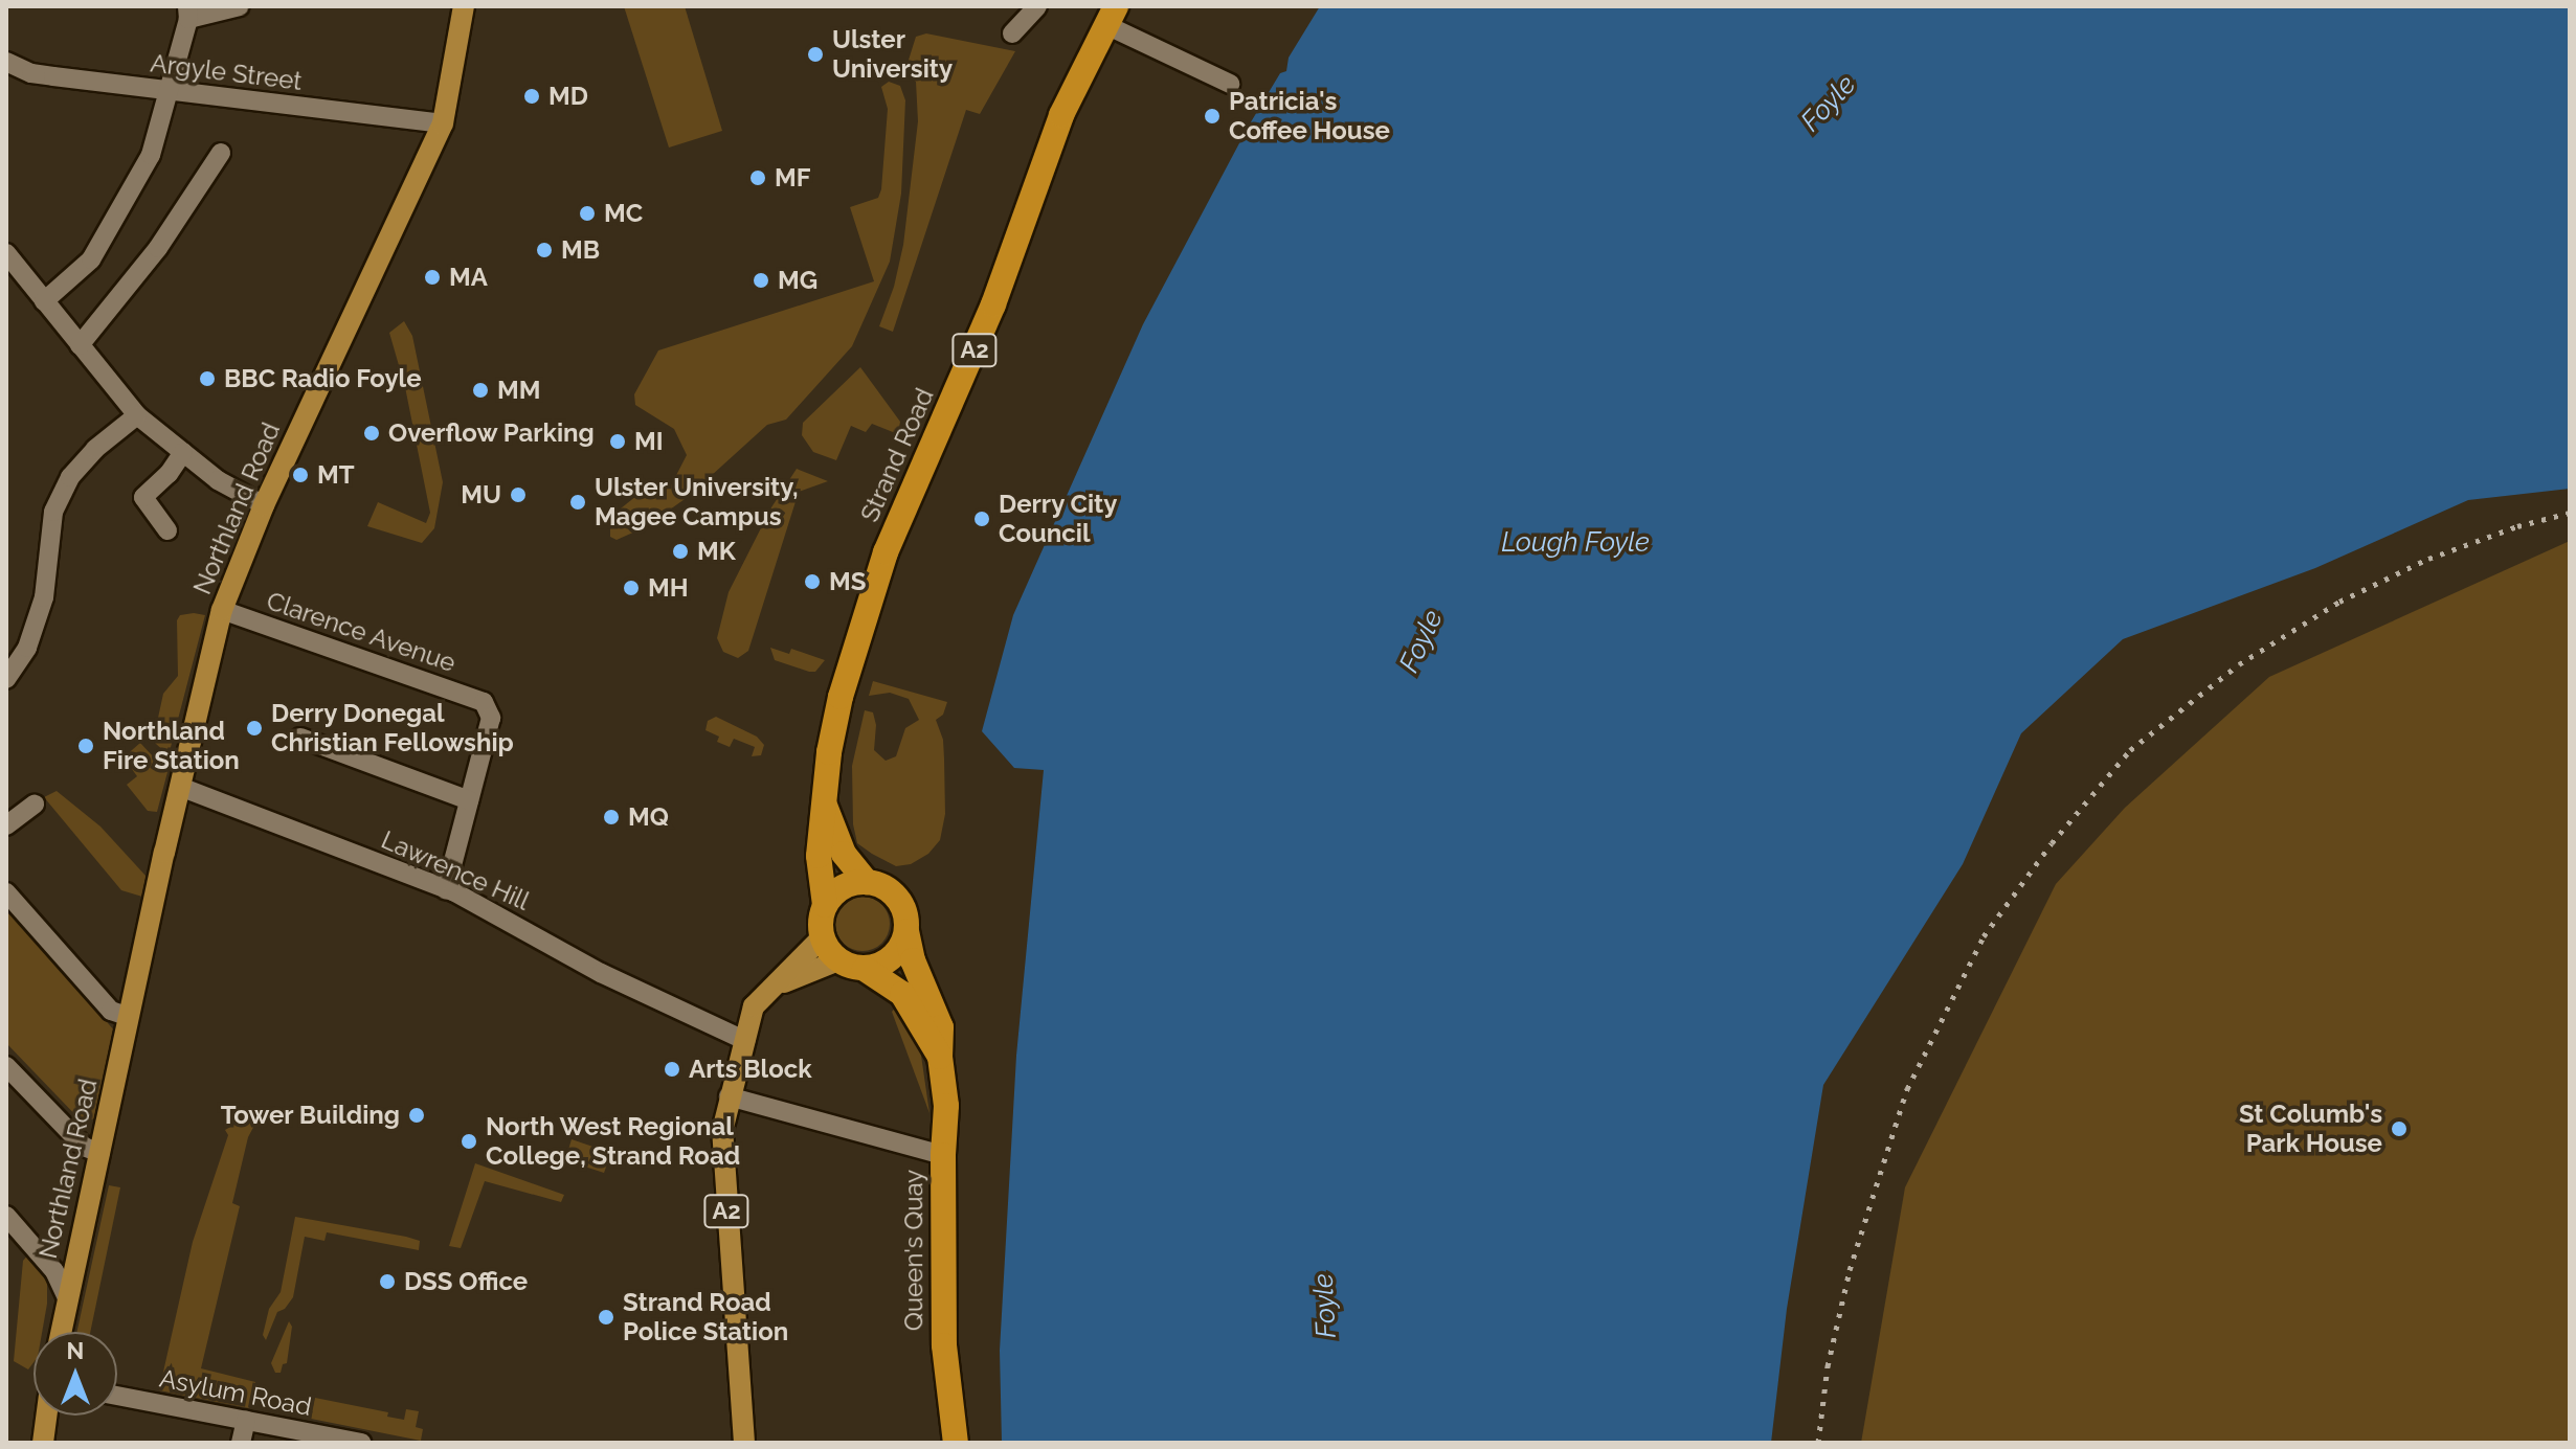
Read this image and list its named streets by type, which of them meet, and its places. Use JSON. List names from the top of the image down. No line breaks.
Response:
{"streets":{"highway":["A2","Strand Road","Queen's Quay"],"main road":["Northland Road"],"street":["Argyle Street","Clarence Avenue","Lawrence Hill","Asylum Road"]},"crossings":[["Argyle Street","Northland Road"],["A2","Strand Road"],["A2","Lawrence Hill"],["A2","Queen's Quay"],["Strand Road","Queen's Quay"],["Northland Road","Clarence Avenue"],["Northland Road","Lawrence Hill"]],"water":["Foyle","Lough Foyle"],"places":["Ulster University","MD","Patricia's Coffee House","MF","MC","MB","MA","MG","BBC Radio Foyle","MM","Overflow Parking","MI","MT","MU","Ulster University, Magee Campus","Derry City Council","MK","MS","MH","Derry Donegal Christian Fellowship","Northland Fire Station","MQ","Arts Block","Tower Building","St Columb's Park House","North West Regional College, Strand Road","DSS Office","Strand Road Police Station"],"north":"top"}
